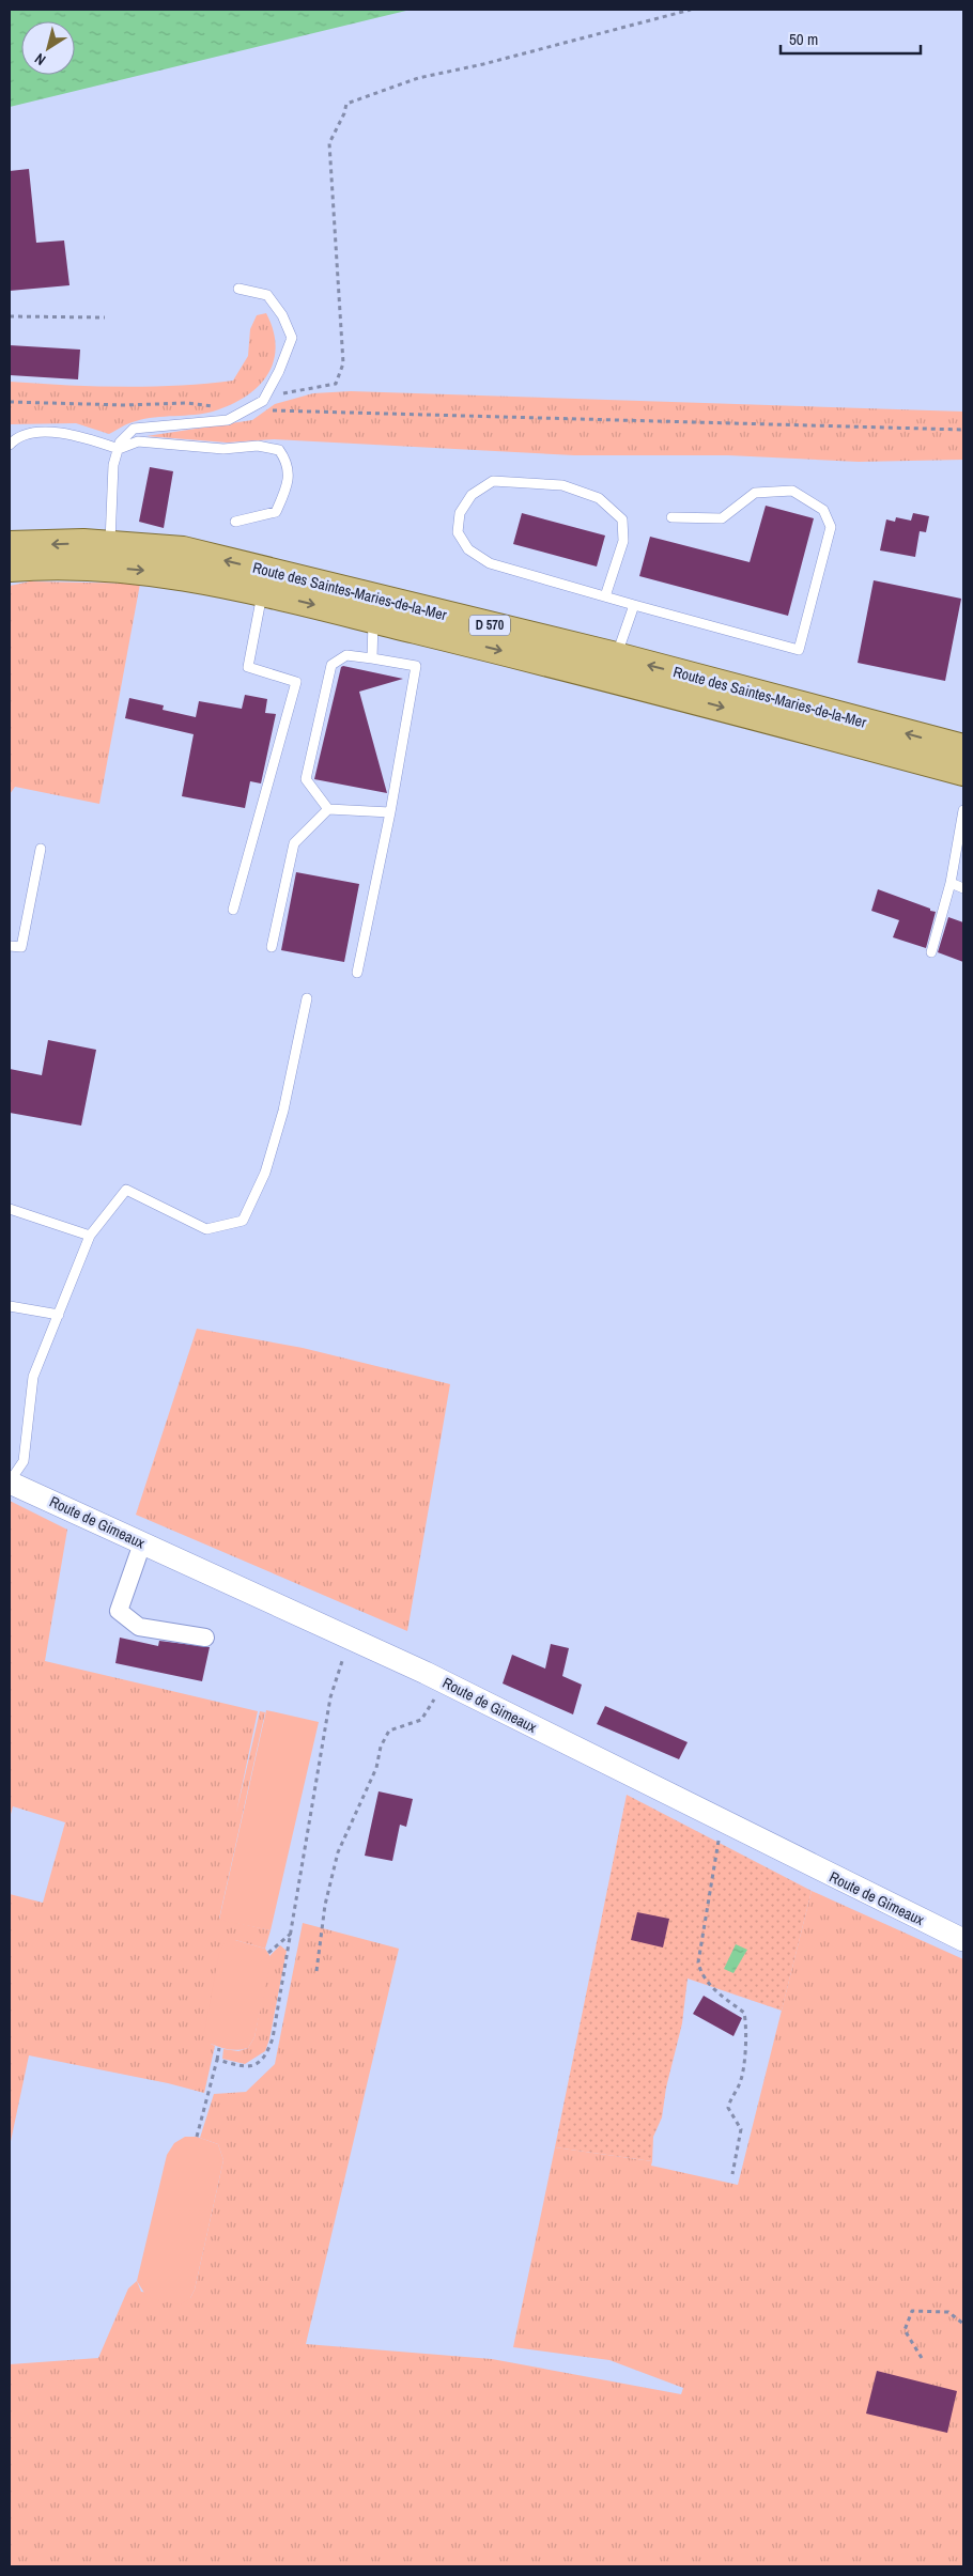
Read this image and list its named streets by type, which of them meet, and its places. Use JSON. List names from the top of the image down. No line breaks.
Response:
{"streets":{"main road":["Route des Saintes-Maries-de-la-Mer","D 570"],"street":["Route de Gimeaux"]},"scale_bar":"50 m","north":"bottom left"}
